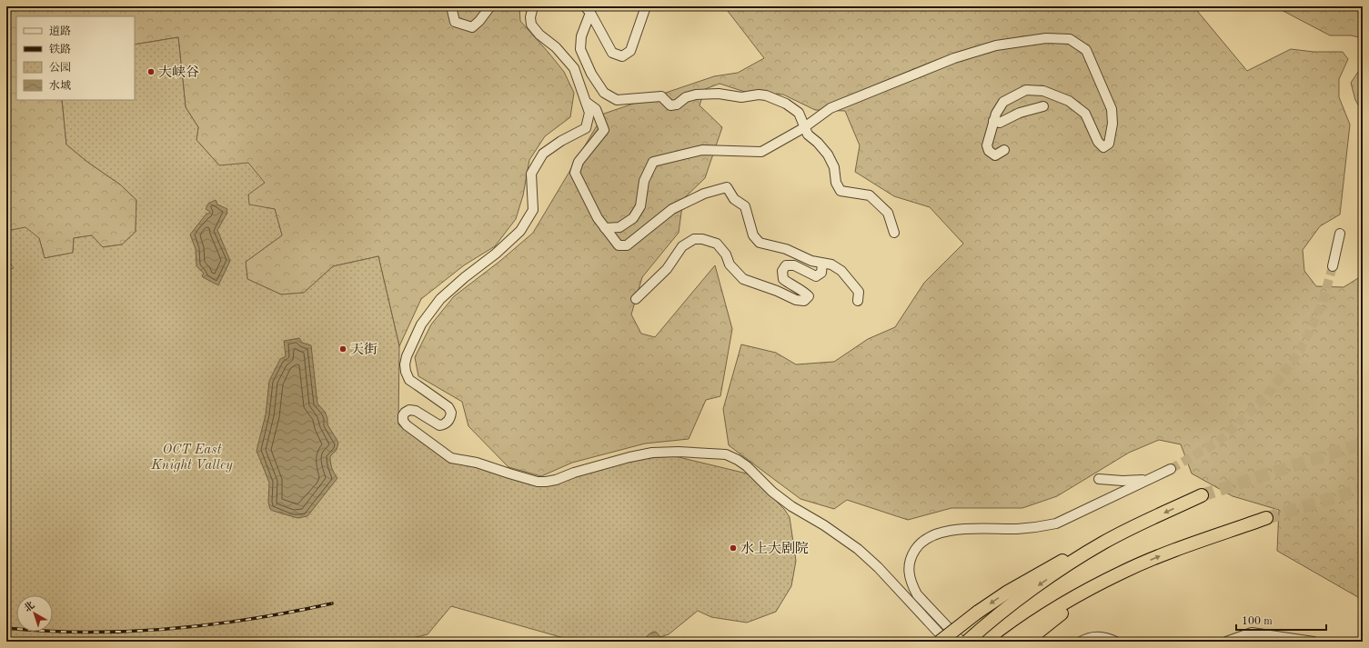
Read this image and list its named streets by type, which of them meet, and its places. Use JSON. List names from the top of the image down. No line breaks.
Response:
{"parks":["OCT East Knight Valley"],"places":["大峡谷","天街","水上大剧院"],"legend":["道路","铁路","公园","水域"],"scale_bar":"100 m","north":"top left"}
